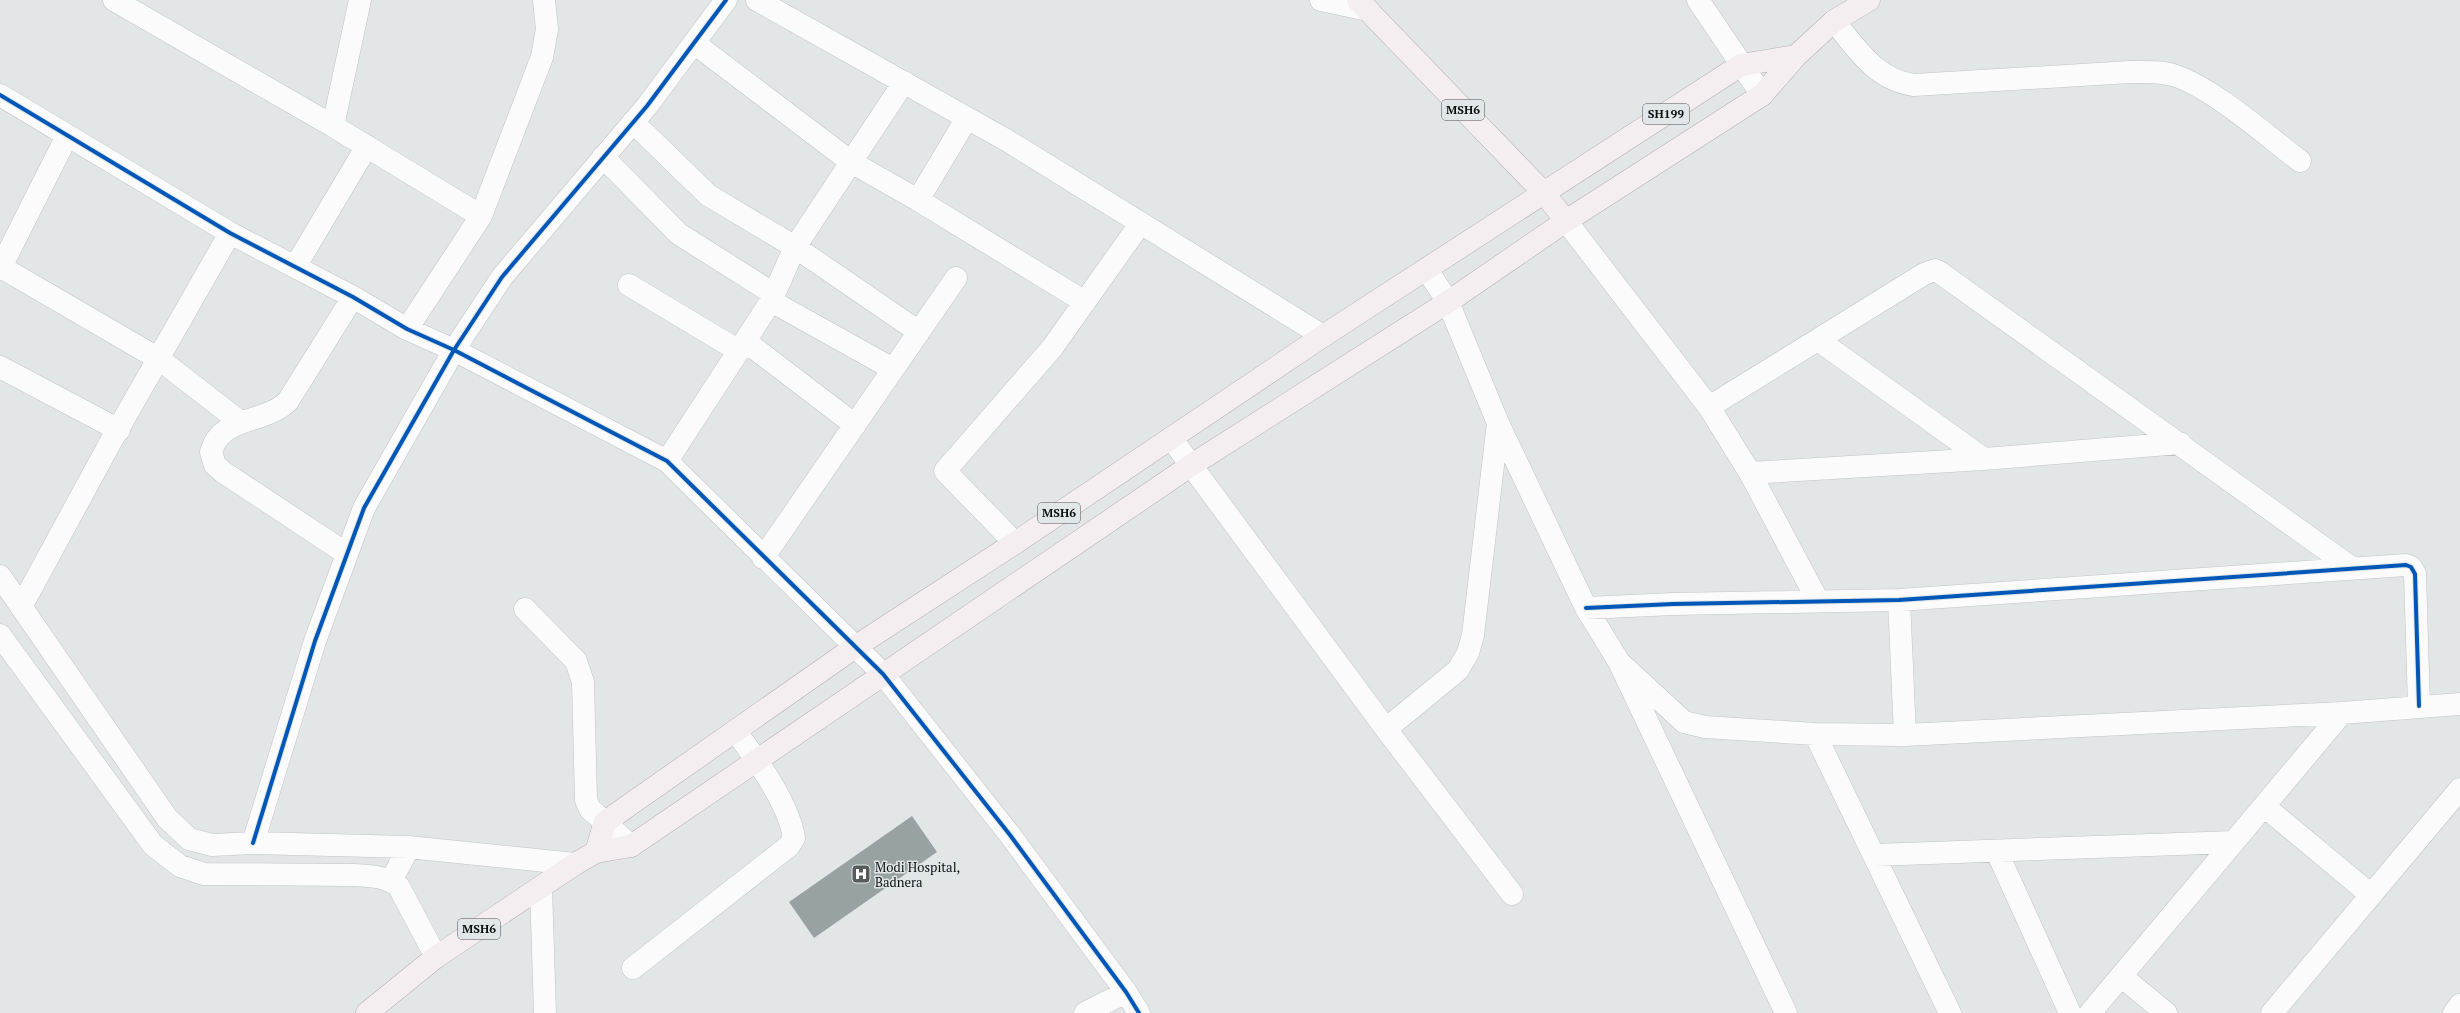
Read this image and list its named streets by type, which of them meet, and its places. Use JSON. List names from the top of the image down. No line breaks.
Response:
{"streets":{"main road":["MSH6","SH199"]},"crossings":[["MSH6","SH199"]],"places":{"hospital":["Modi Hospital, Badnera"]}}
